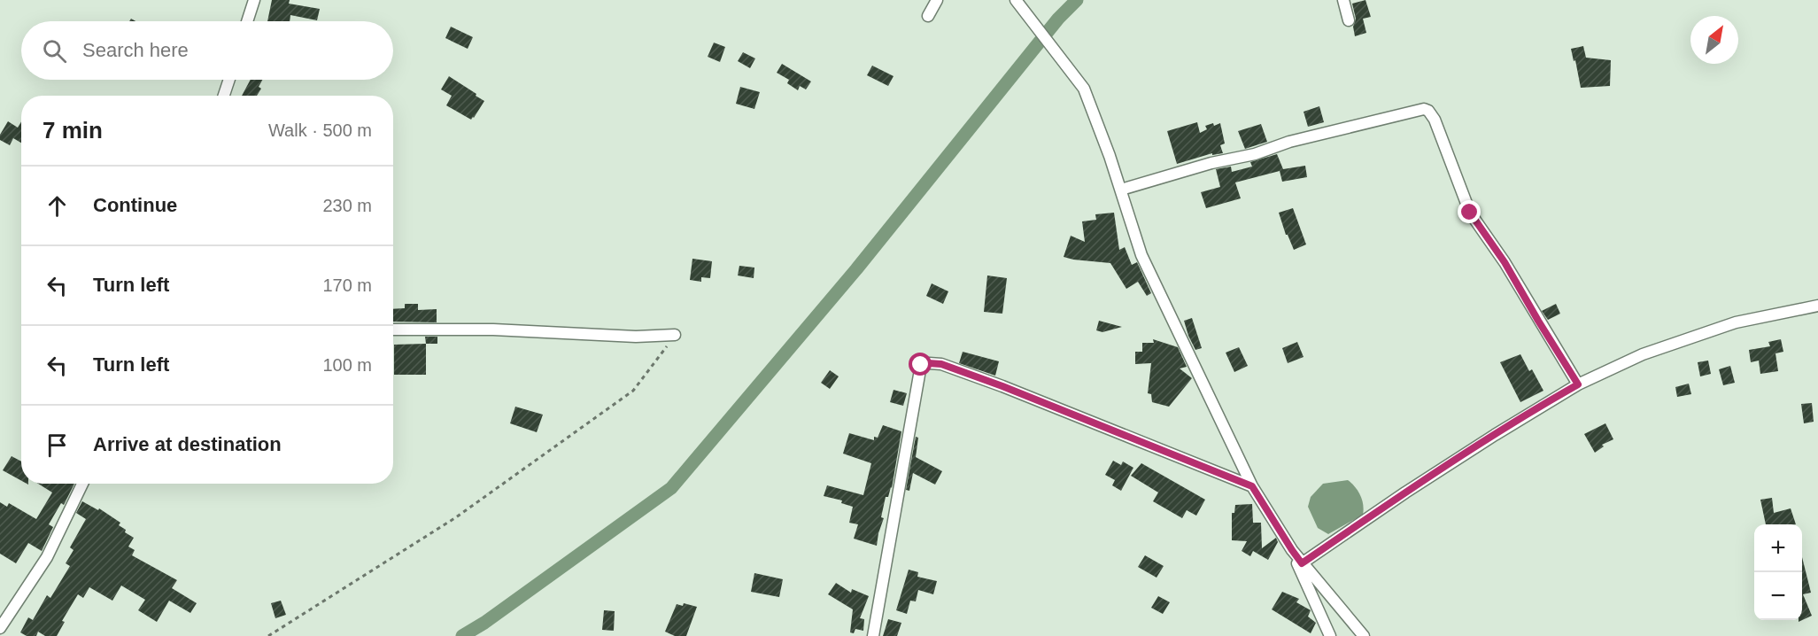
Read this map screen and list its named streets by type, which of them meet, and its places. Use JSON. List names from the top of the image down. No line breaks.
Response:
{"north":"top right","page":{"search":"Search here","heading":["7 min","Walk · 500 m"],"list":[["Continue","230 m"],["Turn left","170 m"],["Turn left","100 m"],"Arrive at destination"],"map_buttons":["+","−"]}}
